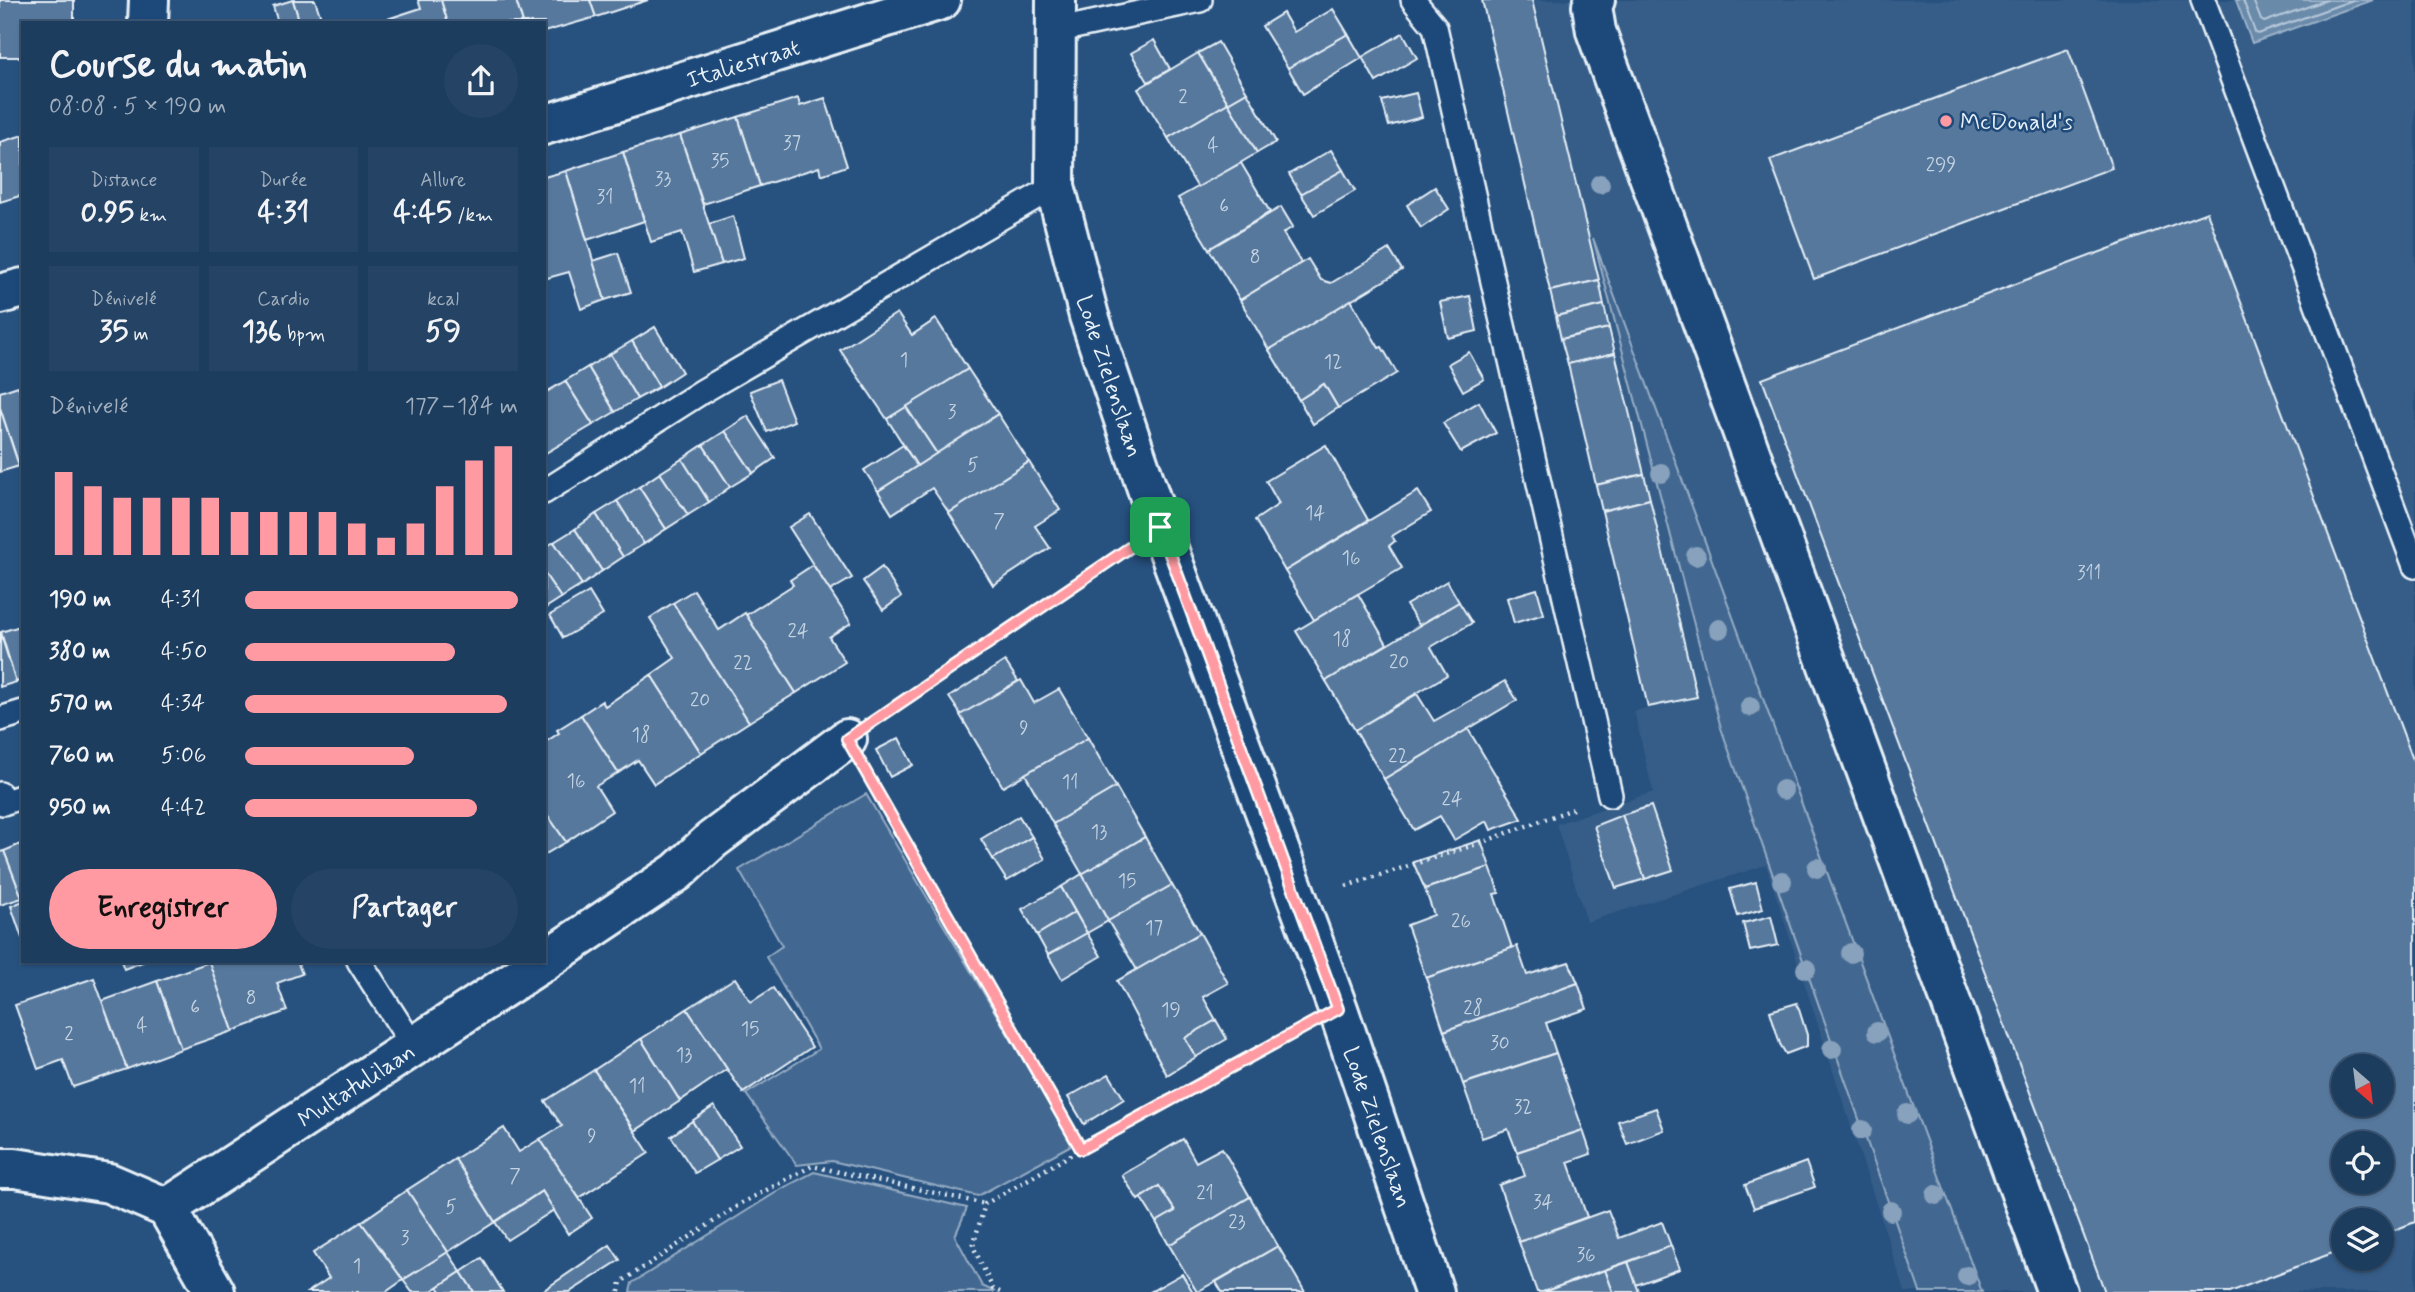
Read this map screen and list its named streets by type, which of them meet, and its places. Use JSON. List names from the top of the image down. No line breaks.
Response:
{"streets":{"street":["Italiestraat","Lode Zielenslaan","Multatulilaan"]},"places":["McDonald's"],"house_numbers":["2","37","4","35","299","33","31","6","8","1","12","3","5","14","7","16","311","24","18","20","22","20","9","18","22","16","11","24","13","15","26","17","8","6","28","19","4","15","2","30","13","11","32","9","7","21","34","5","23","3","36","1"],"north":"bottom right","page":{"heading":["Course du matin","08:08 · 5 × 190 m"],"stats":[["Distance","0.95 km"],["Durée","4:31"],["Allure","4:45 /km"],["Dénivelé","35 m"],["Cardio","136 bpm"],["kcal","59"]],"chart":["Dénivelé","177–184 m"],"list":[{"name":"190 m","note":"4:31"},{"name":"380 m","note":"4:50"},{"name":"570 m","note":"4:34"},{"name":"760 m","note":"5:06"},{"name":"950 m","note":"4:42"}],"buttons":["Enregistrer","Partager"]}}
